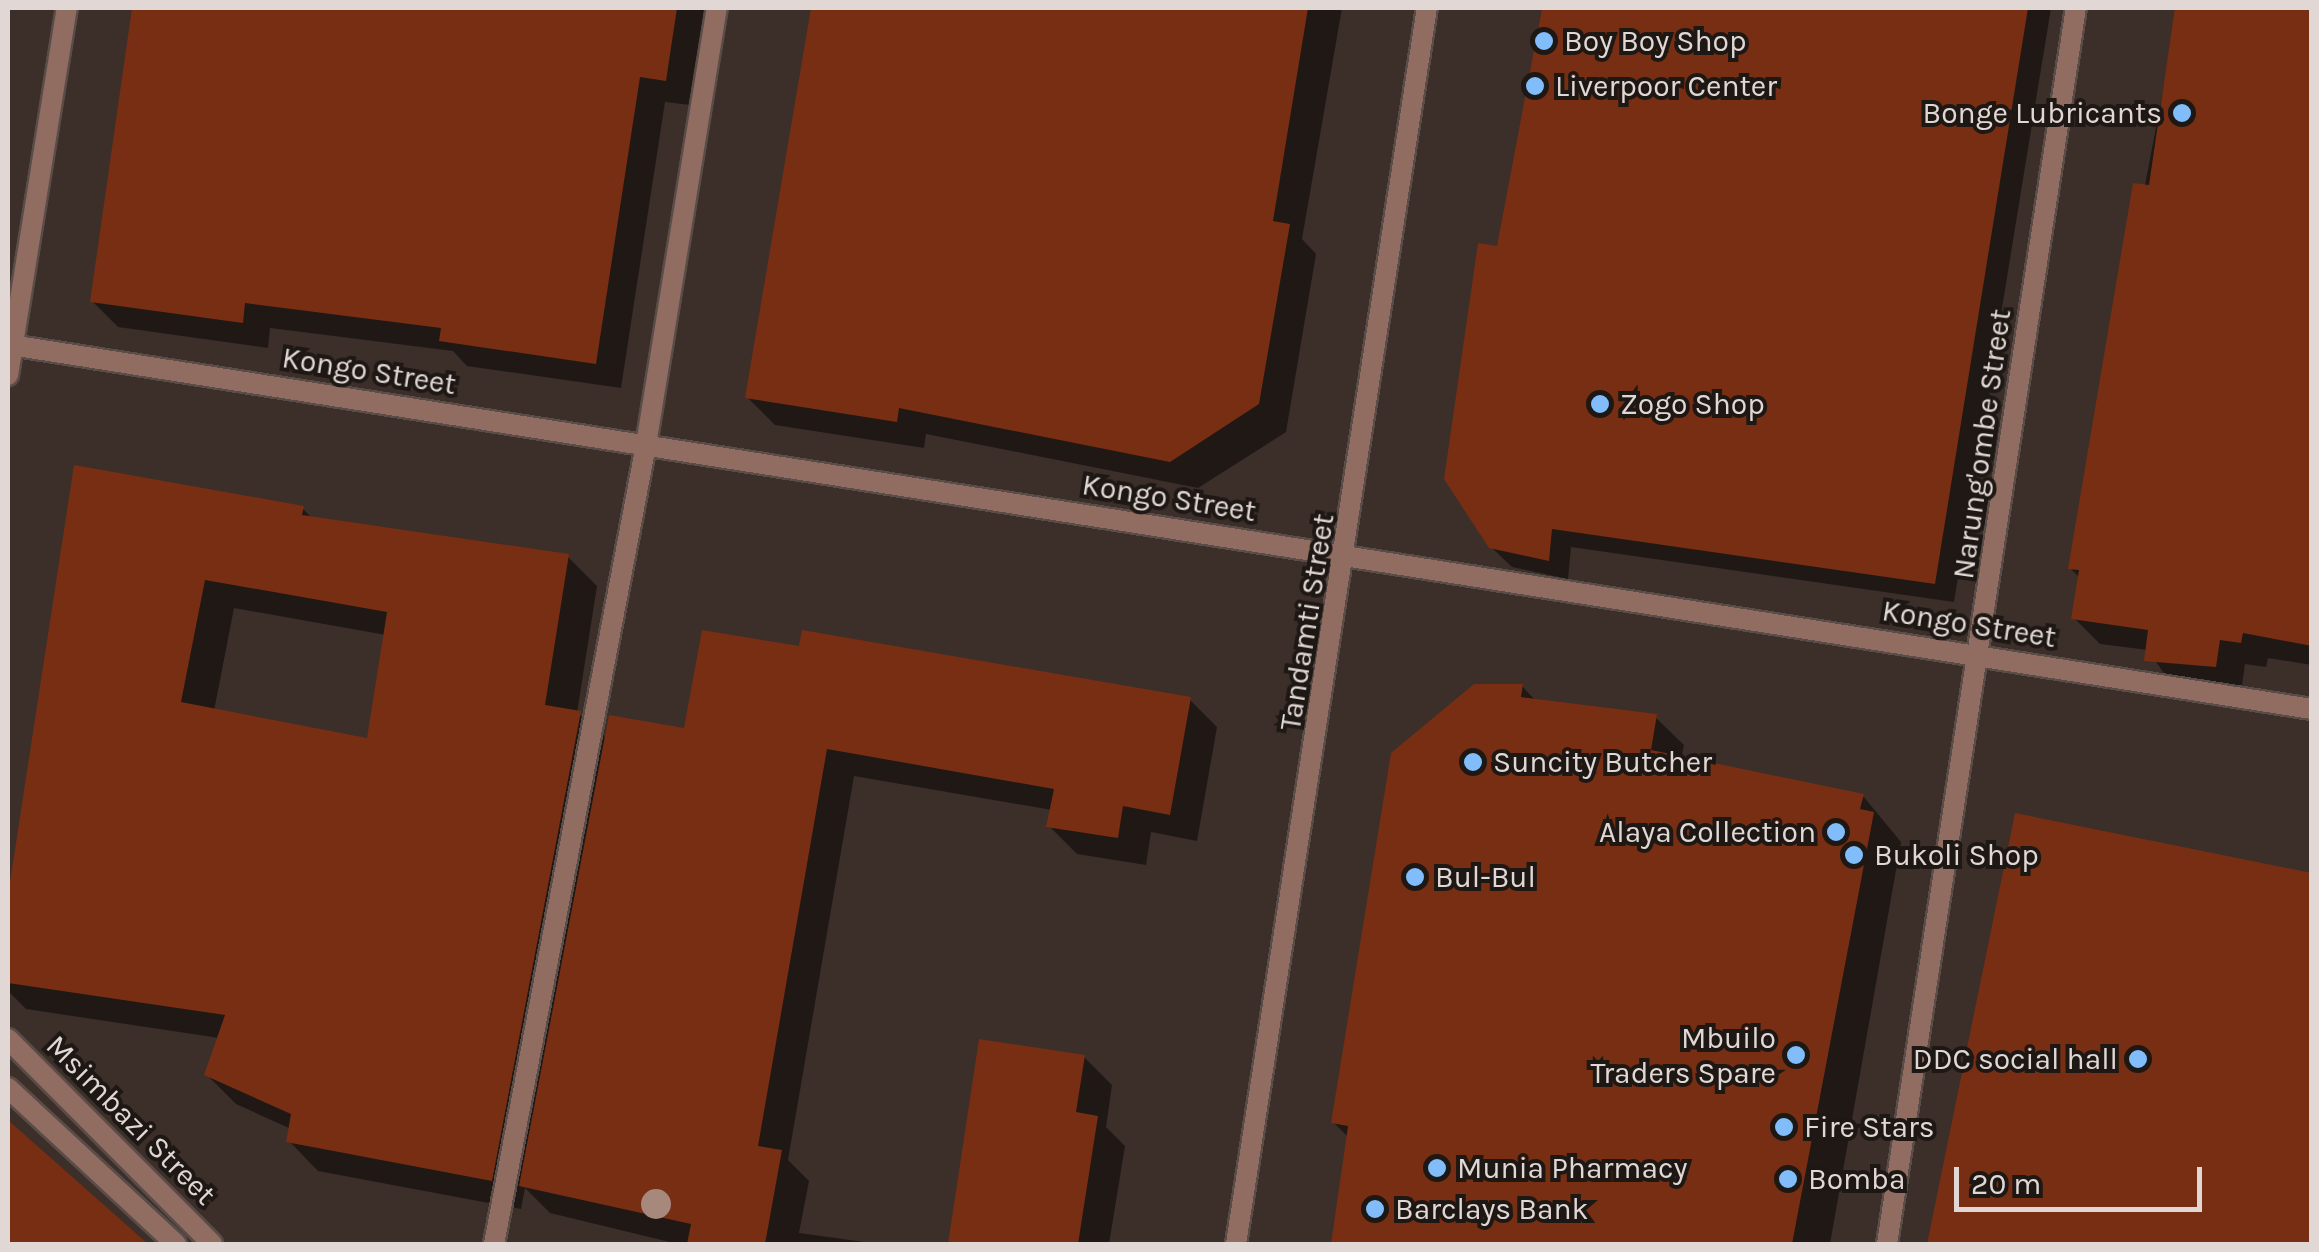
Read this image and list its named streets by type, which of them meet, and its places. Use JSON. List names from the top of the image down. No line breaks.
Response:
{"streets":{"street":["Kongo Street","Narung'ombe Street","Tandamti Street","Msimbazi Street"]},"crossings":[["Kongo Street","Narung'ombe Street"],["Kongo Street","Tandamti Street"]],"places":["Boy Boy Shop","Liverpoor Center","Bonge Lubricants","Zogo Shop","Suncity Butcher","Alaya Collection","Bukoli Shop","Bul-Bul","Mbuilo Traders Spare","DDC social hall","Fire Stars","Munia Pharmacy","Bomba","Barclays Bank"],"scale_bar":"20 m"}
